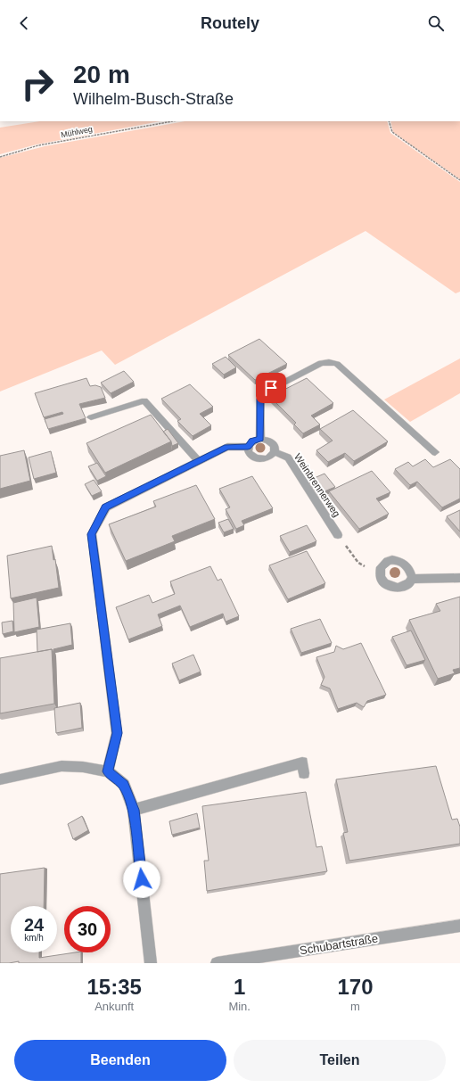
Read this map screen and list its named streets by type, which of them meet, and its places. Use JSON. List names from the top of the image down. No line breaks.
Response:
{"streets":{"street":["Weinbrennerweg","Schubartstraße"],"path":["Mühlweg"]},"page":{"header":"Routely","turn":["20 m","Wilhelm-Busch-Straße"],"speed":"24 km/h","limit":"30","eta":["15:35","Ankunft","1","Min.","170","m"],"buttons":["Beenden","Teilen"]}}
